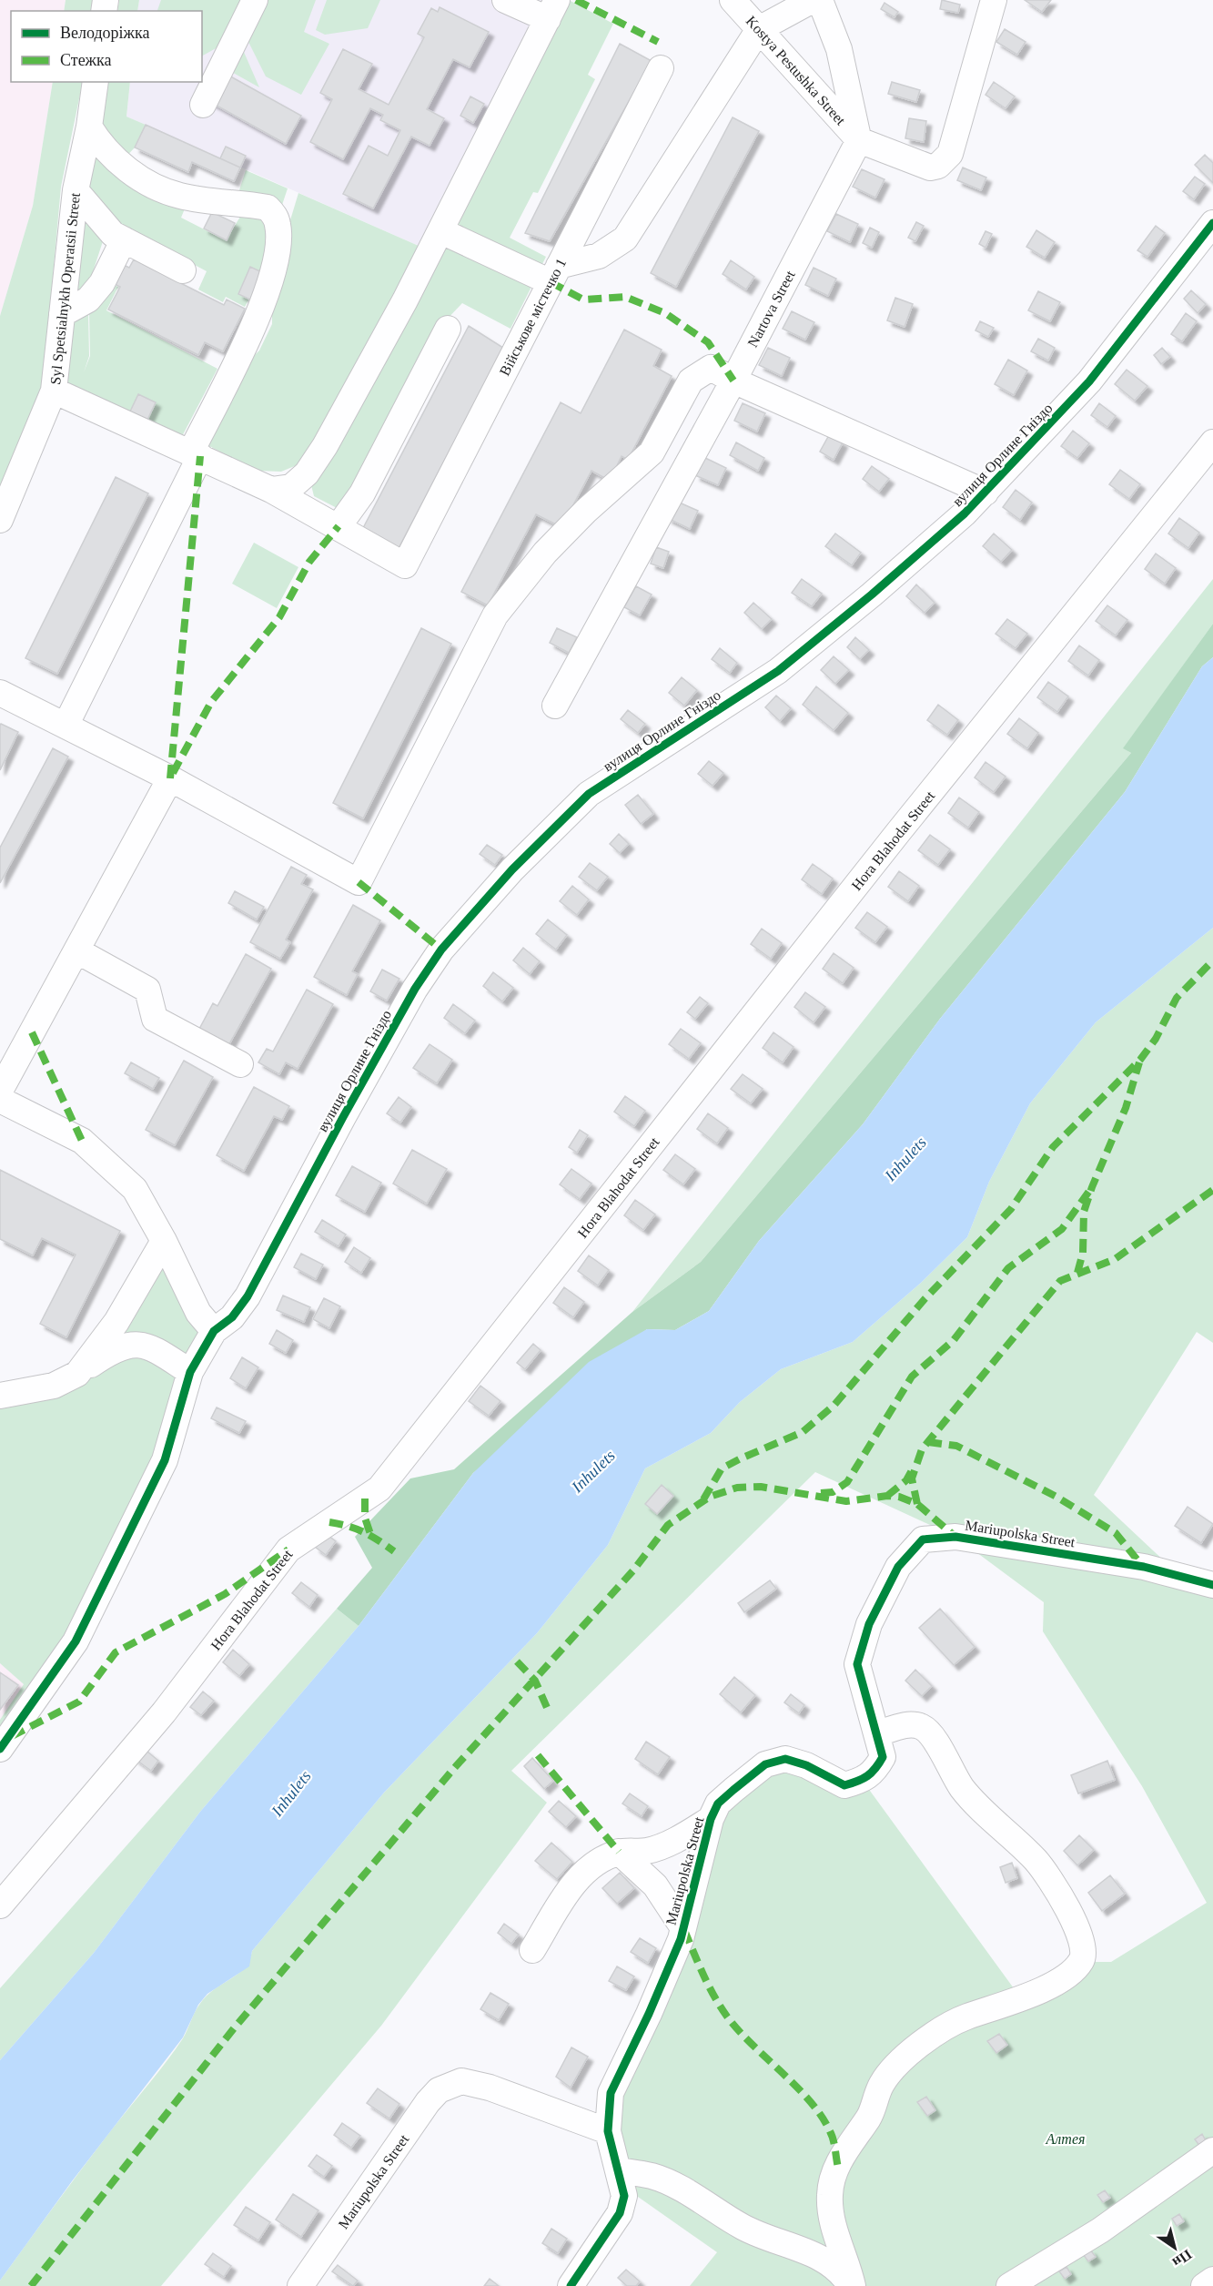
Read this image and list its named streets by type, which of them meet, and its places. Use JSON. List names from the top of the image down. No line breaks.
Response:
{"streets":{"street":["Kostya Pestushka Street","Syl Spetsialnykh Operatsii Street","Nartova Street","Військове містечко 1","вулиця Орлине Гніздо","Hora Blahodat Street","Mariupolska Street"]},"crossings":[["Kostya Pestushka Street","Nartova Street"]],"water":["Inhulets"],"parks":["Алтея"],"legend":["Велодоріжка","Стежка"],"north":"bottom right"}
